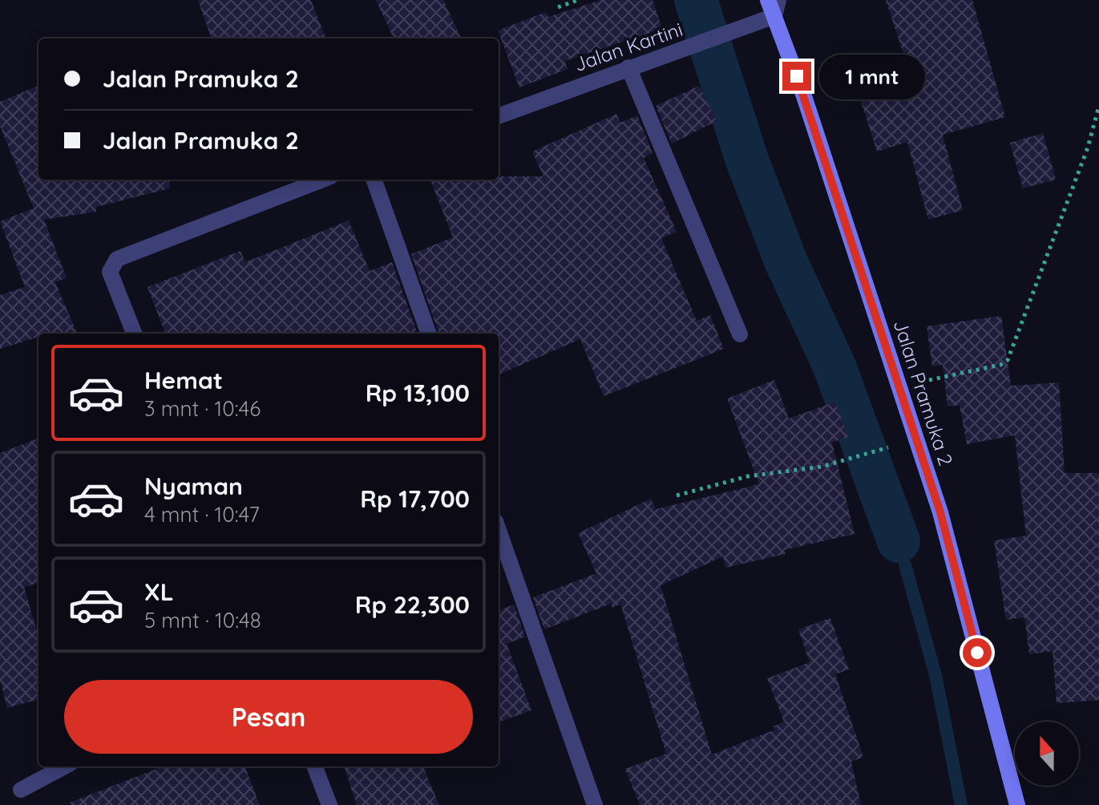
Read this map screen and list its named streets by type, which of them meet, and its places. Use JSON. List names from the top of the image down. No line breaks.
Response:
{"streets":{"main road":["Jalan Pramuka 2"],"street":["Jalan Kartini"]},"crossings":[["Jalan Kartini","Jalan Pramuka 2"]],"north":"top","page":{"banner":["Jalan Pramuka 2","Jalan Pramuka 2"],"bubble":"1 mnt","list":[{"name":"Hemat","note":"3 mnt · 10:46","value":"Rp 13,100"},{"name":"Nyaman","note":"4 mnt · 10:47","value":"Rp 17,700"},{"name":"XL","note":"5 mnt · 10:48","value":"Rp 22,300"}],"buttons":"Pesan"}}
